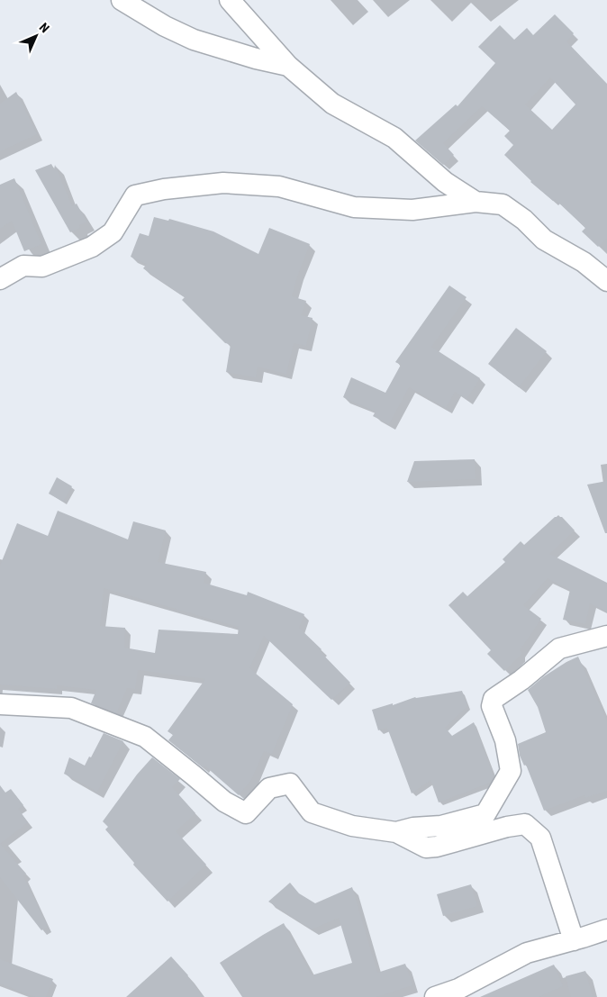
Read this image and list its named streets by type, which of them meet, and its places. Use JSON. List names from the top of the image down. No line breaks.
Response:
{"north":"top right"}
